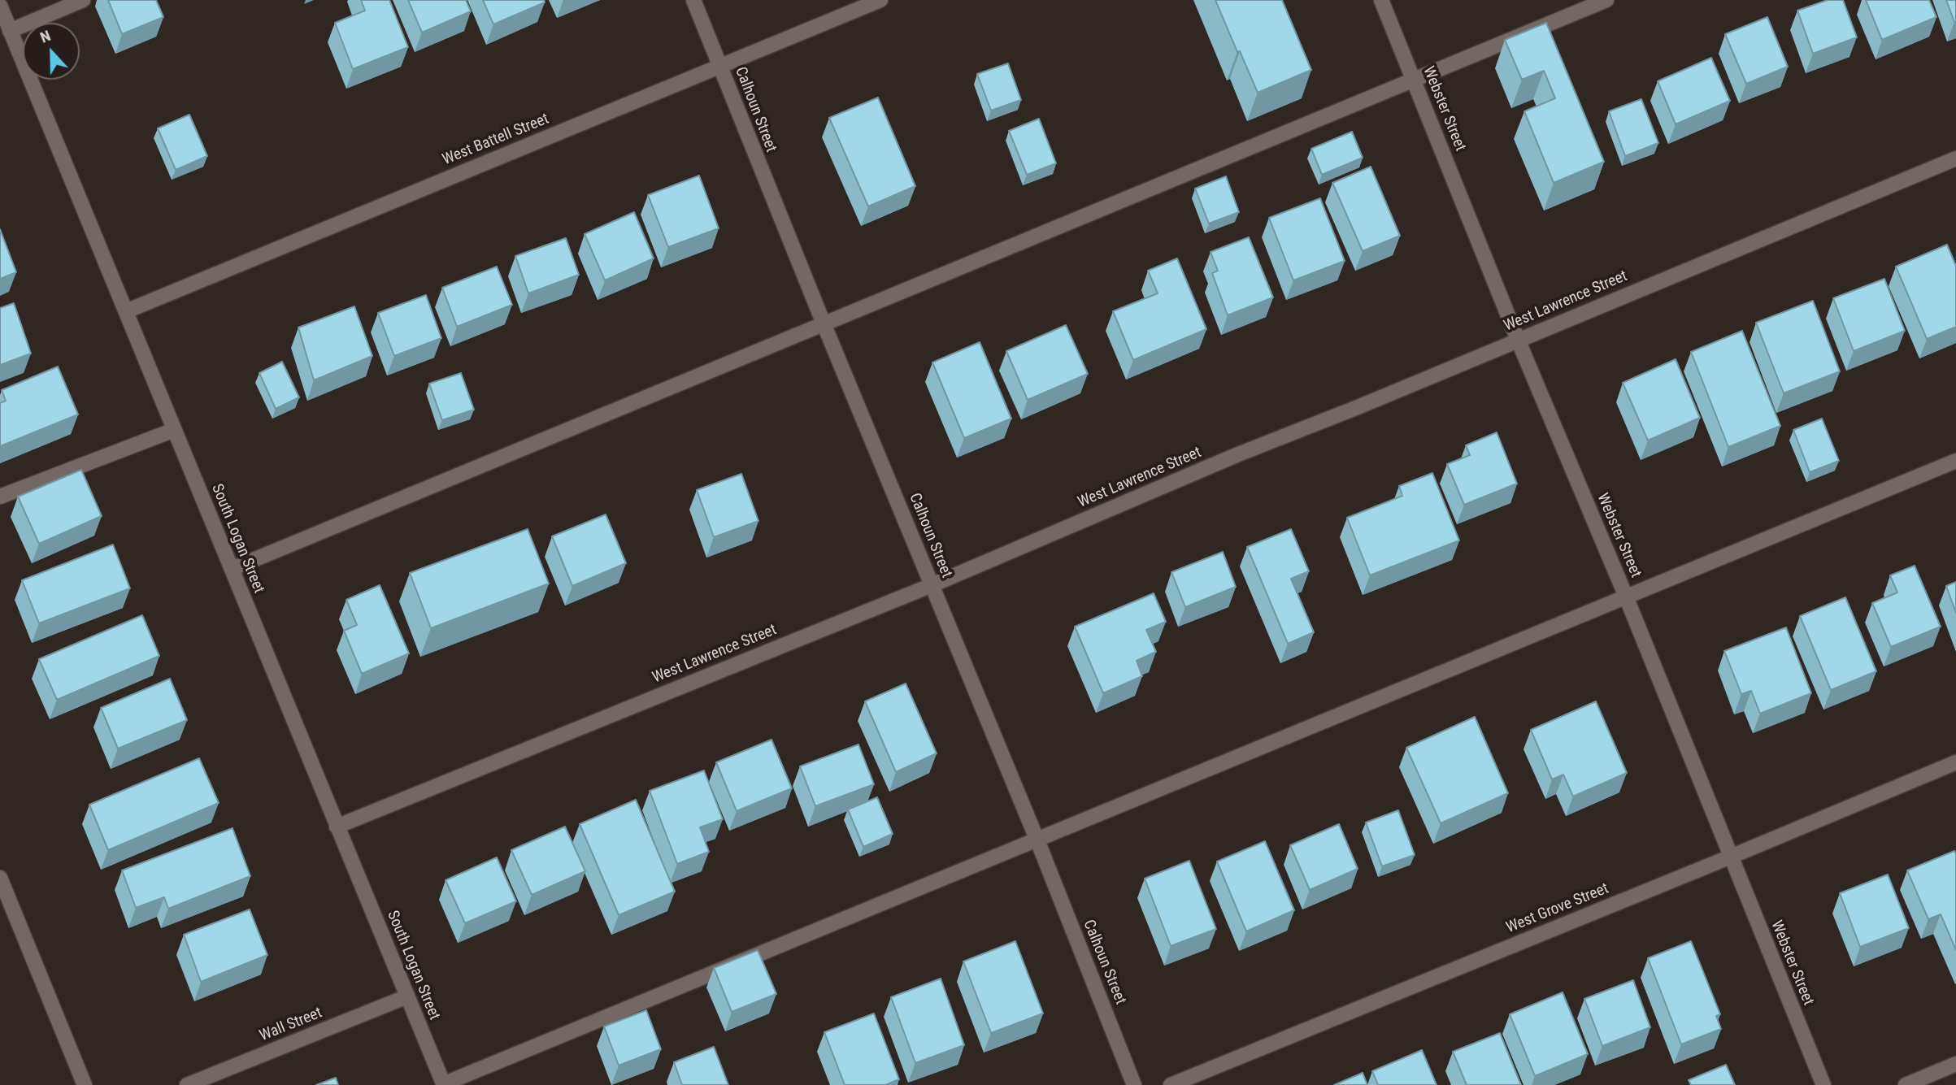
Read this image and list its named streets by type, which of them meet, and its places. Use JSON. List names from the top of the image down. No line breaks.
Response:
{"streets":{"street":["Webster Street","Calhoun Street","West Battell Street","West Lawrence Street","South Logan Street","West Grove Street","Wall Street"]},"crossings":[["Webster Street","West Lawrence Street"],["Webster Street","West Grove Street"],["Calhoun Street","West Battell Street"],["Calhoun Street","West Lawrence Street"],["West Battell Street","South Logan Street"],["West Lawrence Street","South Logan Street"],["South Logan Street","Wall Street"]],"north":"top"}
